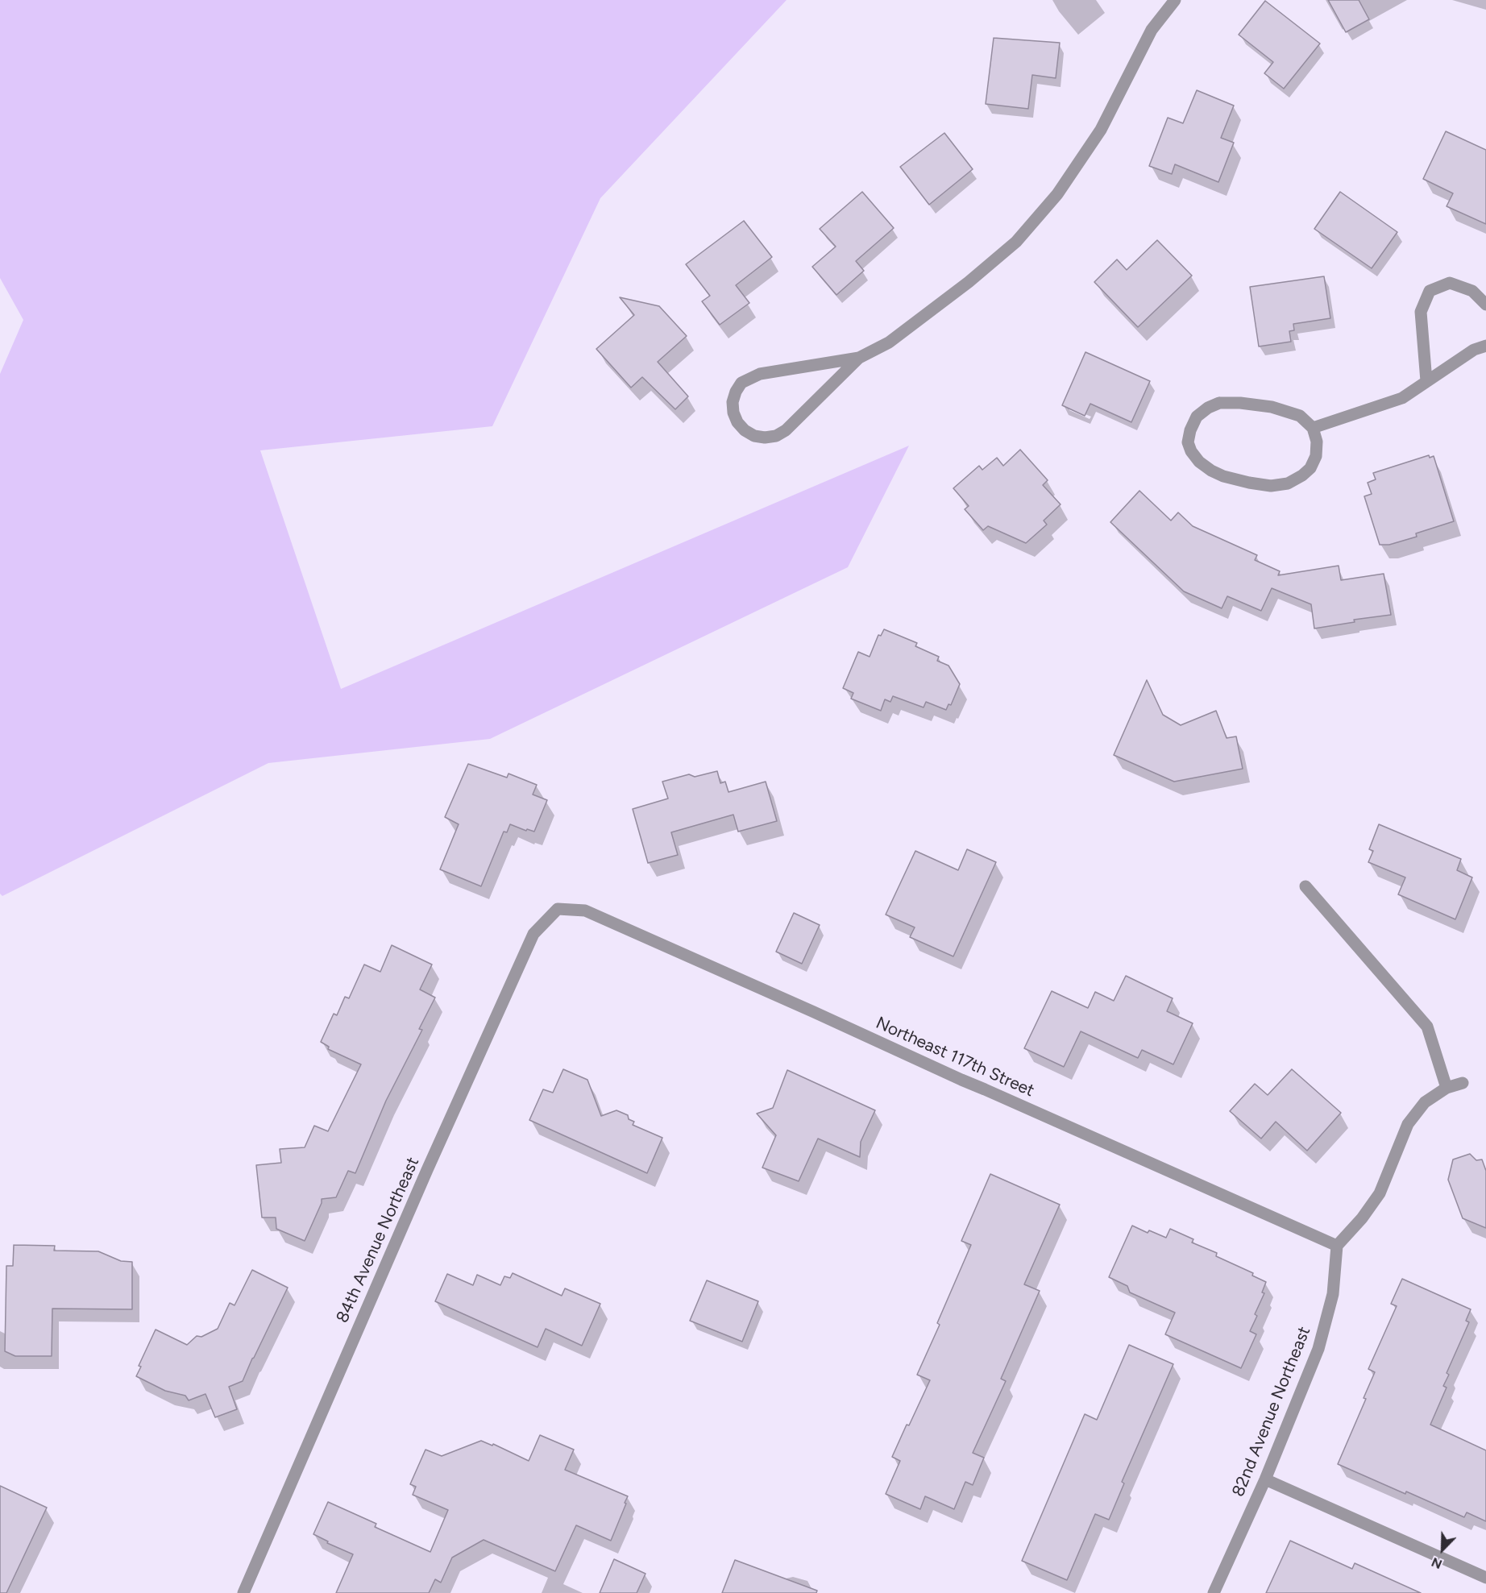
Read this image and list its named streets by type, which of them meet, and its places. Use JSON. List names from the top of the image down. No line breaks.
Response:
{"streets":{"street":["Northeast 117th Street","84th Avenue Northeast","82nd Avenue Northeast"]},"crossings":[["Northeast 117th Street","84th Avenue Northeast"],["Northeast 117th Street","82nd Avenue Northeast"]],"north":"bottom left"}
